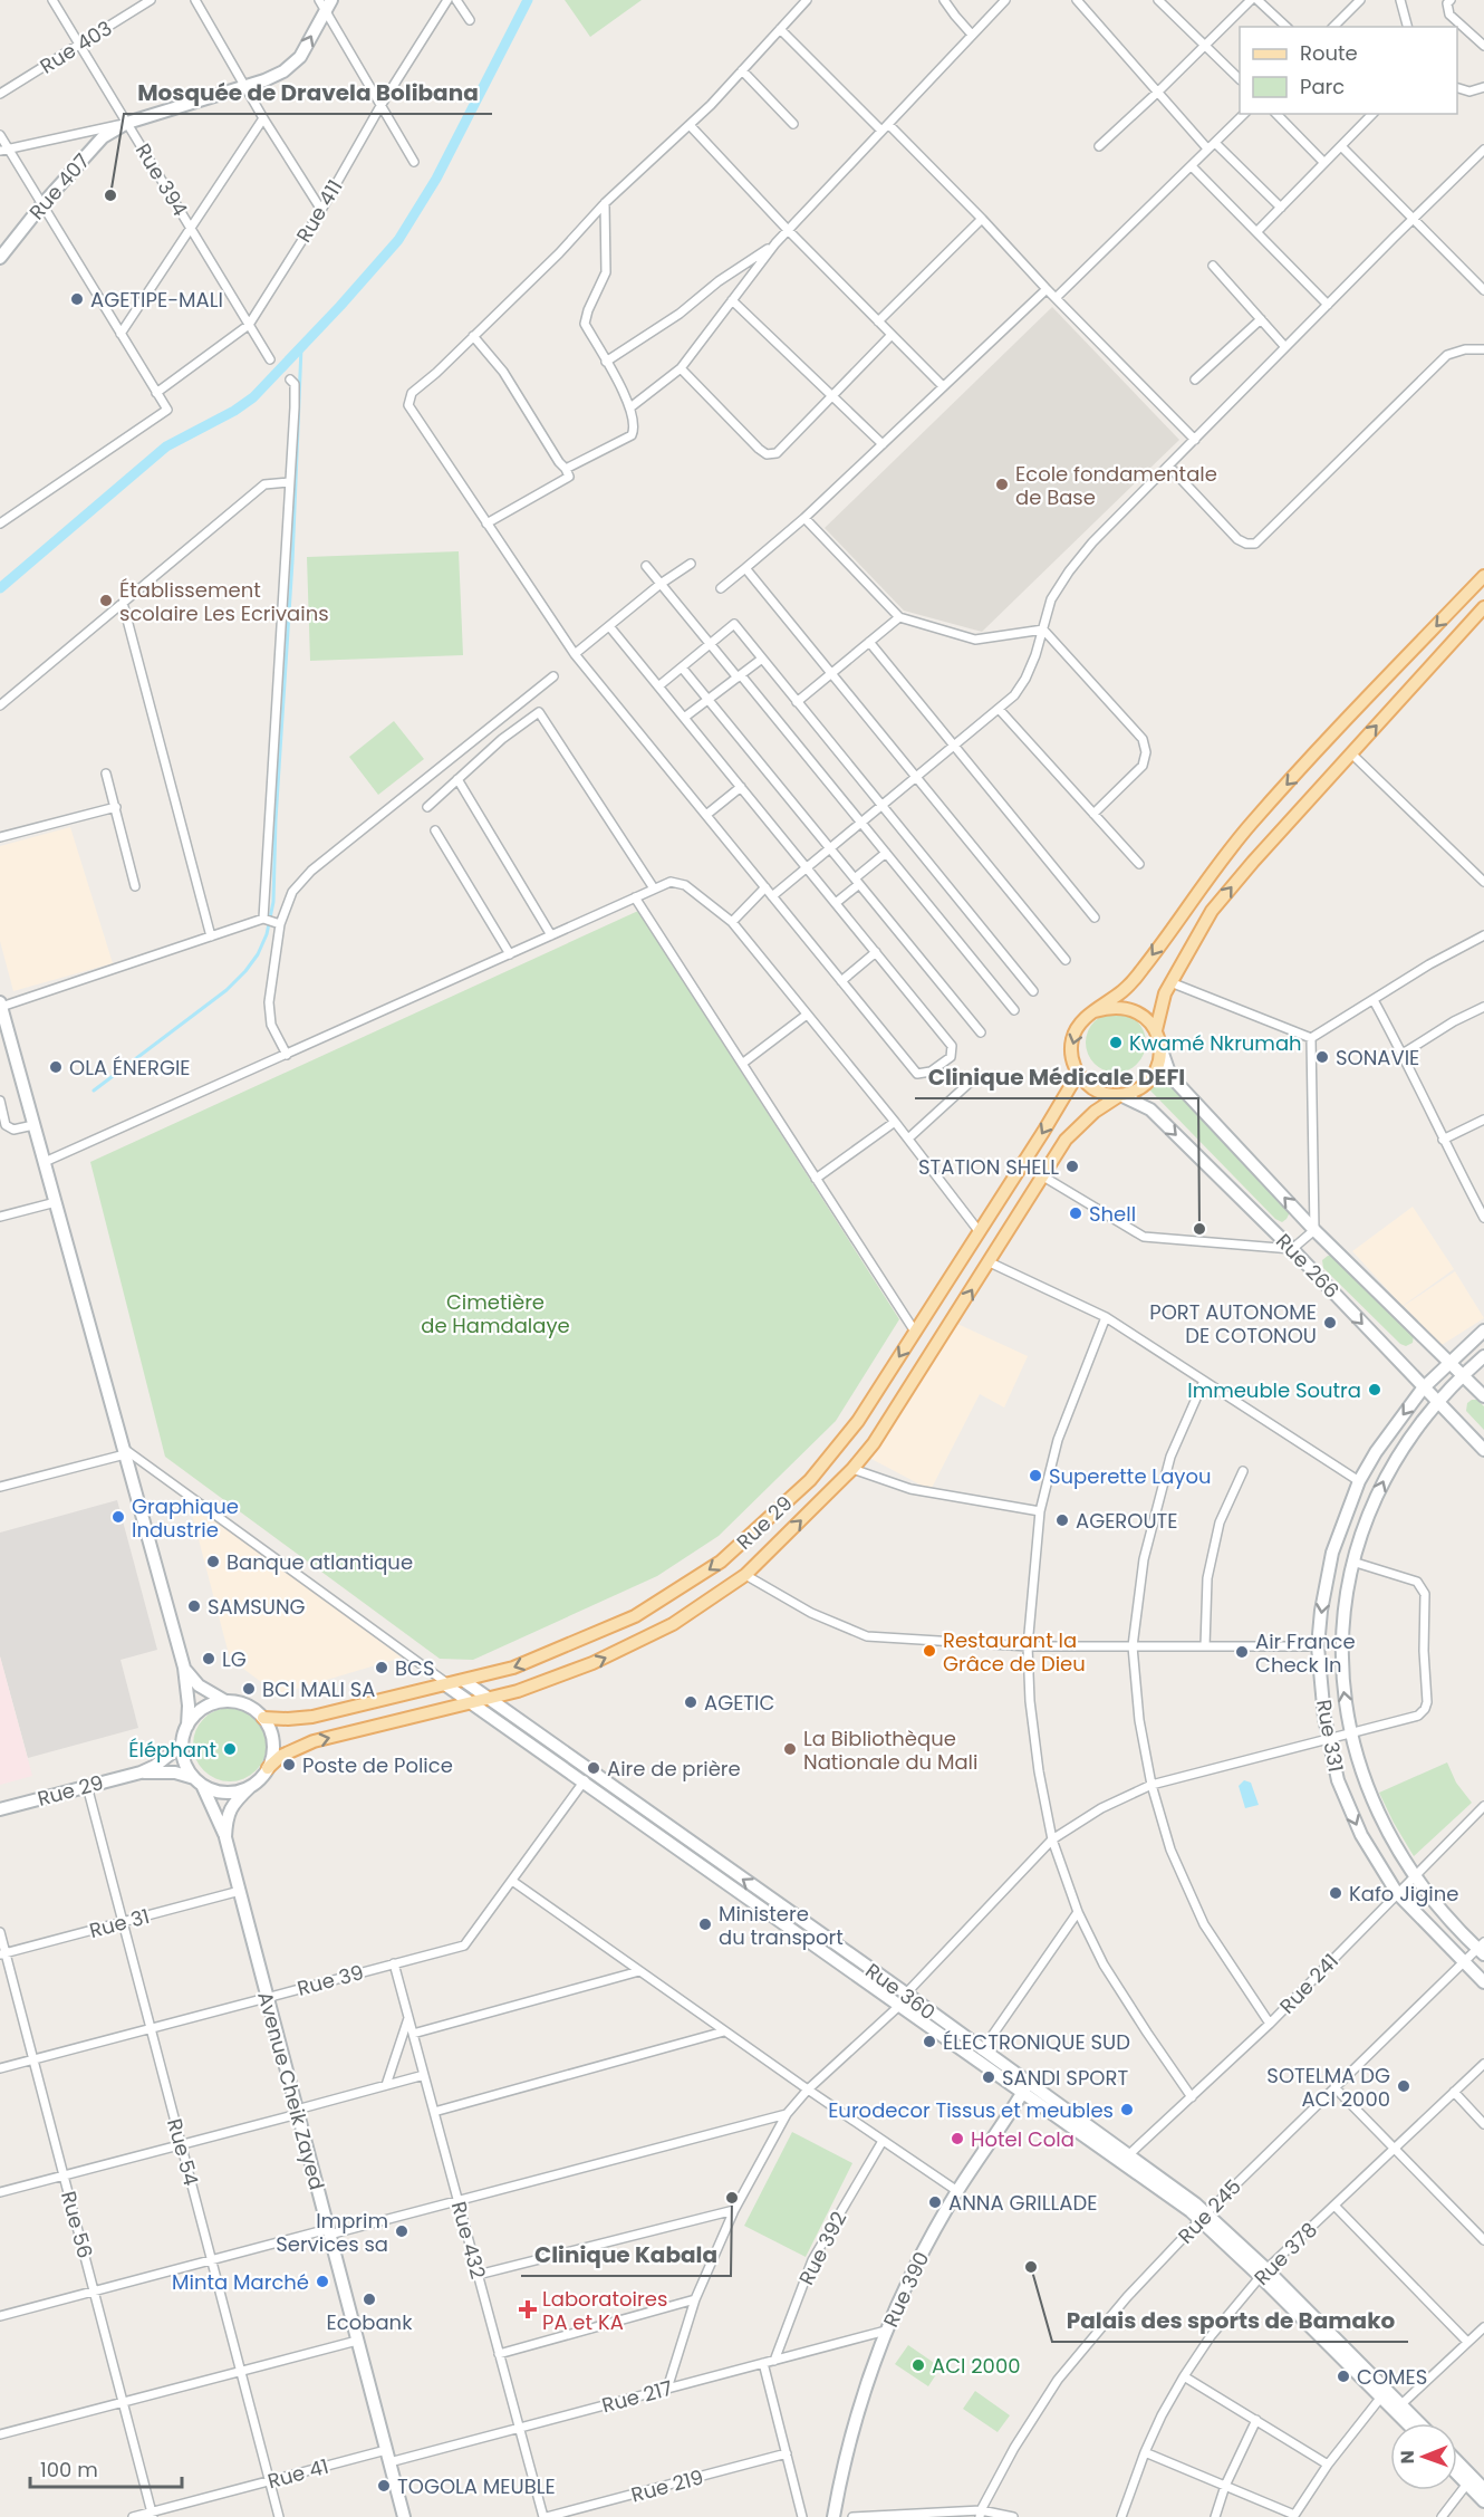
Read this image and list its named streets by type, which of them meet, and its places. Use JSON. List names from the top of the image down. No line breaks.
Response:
{"streets":{"main road":["Rue 407","Rue 266","Rue 29","Rue 331","Rue 360","Avenue Cheik Zayed","Rue 390"],"street":["Rue 403","Rue 394","Rue 411","Rue 31","Rue 39","Rue 241","Rue 54","Rue 245","Rue 56","Rue 432","Rue 392","Rue 378","Rue 217","Rue 41","Rue 219"]},"crossings":[["Rue 403","Rue 394"],["Rue 394","Rue 407"],["Rue 394","Rue 411"],["Rue 266","Rue 29"],["Rue 266","Rue 331"],["Rue 29","Rue 360"],["Rue 29","Avenue Cheik Zayed"],["Rue 29","Rue 54"],["Rue 331","Rue 241"],["Rue 331","Rue 245"],["Rue 31","Avenue Cheik Zayed"],["Rue 31","Rue 54"],["Rue 31","Rue 56"],["Rue 39","Avenue Cheik Zayed"],["Rue 39","Rue 54"],["Rue 39","Rue 56"],["Rue 39","Rue 432"],["Rue 241","Rue 360"],["Rue 360","Rue 245"],["Rue 360","Rue 378"],["Rue 360","Rue 390"],["Avenue Cheik Zayed","Rue 217"],["Avenue Cheik Zayed","Rue 41"],["Rue 54","Rue 41"],["Rue 56","Rue 41"],["Rue 432","Rue 217"],["Rue 432","Rue 219"],["Rue 392","Rue 217"],["Rue 390","Rue 217"],["Rue 217","Rue 41"]],"parks":["Cimetière de Hamdalaye"],"places":{"other":["Mosquée de Dravela Bolibana","AGETIPE-MALI","Ecole fondamentale de Base","Établissement scolaire Les Ecrivains","Kwamé Nkrumah","SONAVIE","OLA ÉNERGIE","STATION SHELL","Shell","Clinique Médicale DEFI","PORT AUTONOME DE COTONOU","Immeuble Soutra","Superette Layou","Graphique Industrie","AGEROUTE","Banque atlantique","SAMSUNG","Restaurant la Grâce de Dieu","Air France Check In","LG","BCS","BCI MALI SA","AGETIC","Éléphant","La Bibliothèque Nationale du Mali","Poste de Police","Aire de prière","Kafo Jigine","Ministere du transport","ÉLECTRONIQUE SUD","SANDI SPORT","SOTELMA DG ACI 2000","Eurodecor Tissus et meubles","Hotel Cola","Clinique Kabala","ANNA GRILLADE","Imprim Services sa","Palais des sports de Bamako","Minta Marché","Ecobank","ACI 2000","COMES","TOGOLA MEUBLE"],"health":["Laboratoires PA et KA"]},"legend":["Route","Parc"],"scale_bar":"100 m","north":"left"}
